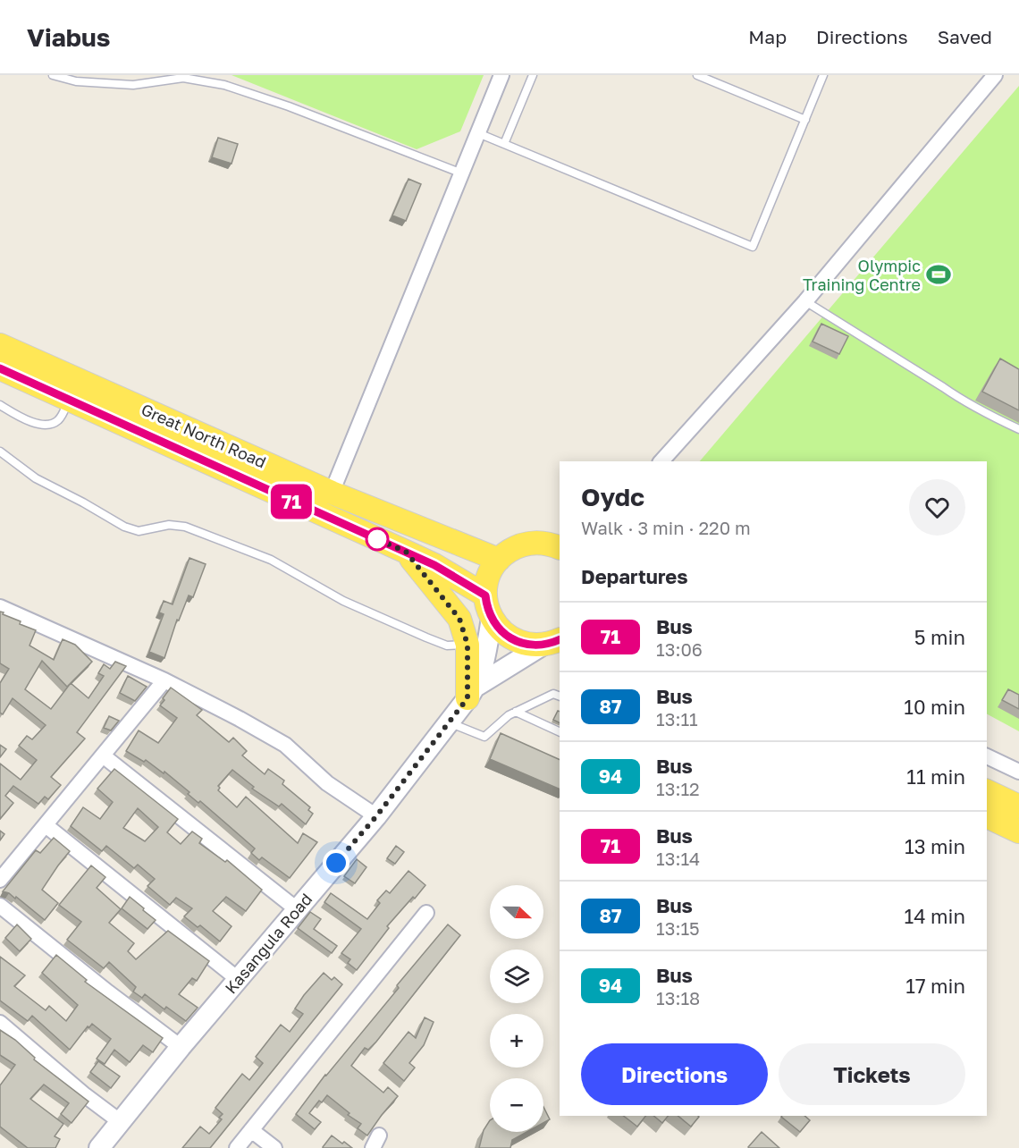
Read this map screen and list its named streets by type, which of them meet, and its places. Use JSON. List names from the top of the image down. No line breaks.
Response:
{"streets":{"main road":["Great North Road","Kasangula Road"]},"places":{"sports":["Olympic Training Centre"]},"lines":["bus line 71"],"north":"right","page":{"header":"Viabus","nav":["Map","Directions","Saved"],"on_map":"71","heading":[["Oydc","Walk · 3 min · 220 m"],"Departures"],"list":[{"mark":"71","name":"Bus","note":"13:06","value":"5 min"},{"mark":"87","name":"Bus","note":"13:11","value":"10 min"},{"mark":"94","name":"Bus","note":"13:12","value":"11 min"},{"mark":"71","name":"Bus","note":"13:14","value":"13 min"},{"mark":"87","name":"Bus","note":"13:15","value":"14 min"},{"mark":"94","name":"Bus","note":"13:18","value":"17 min"}],"map_buttons":["+","−"],"buttons":["Directions","Tickets"]}}
